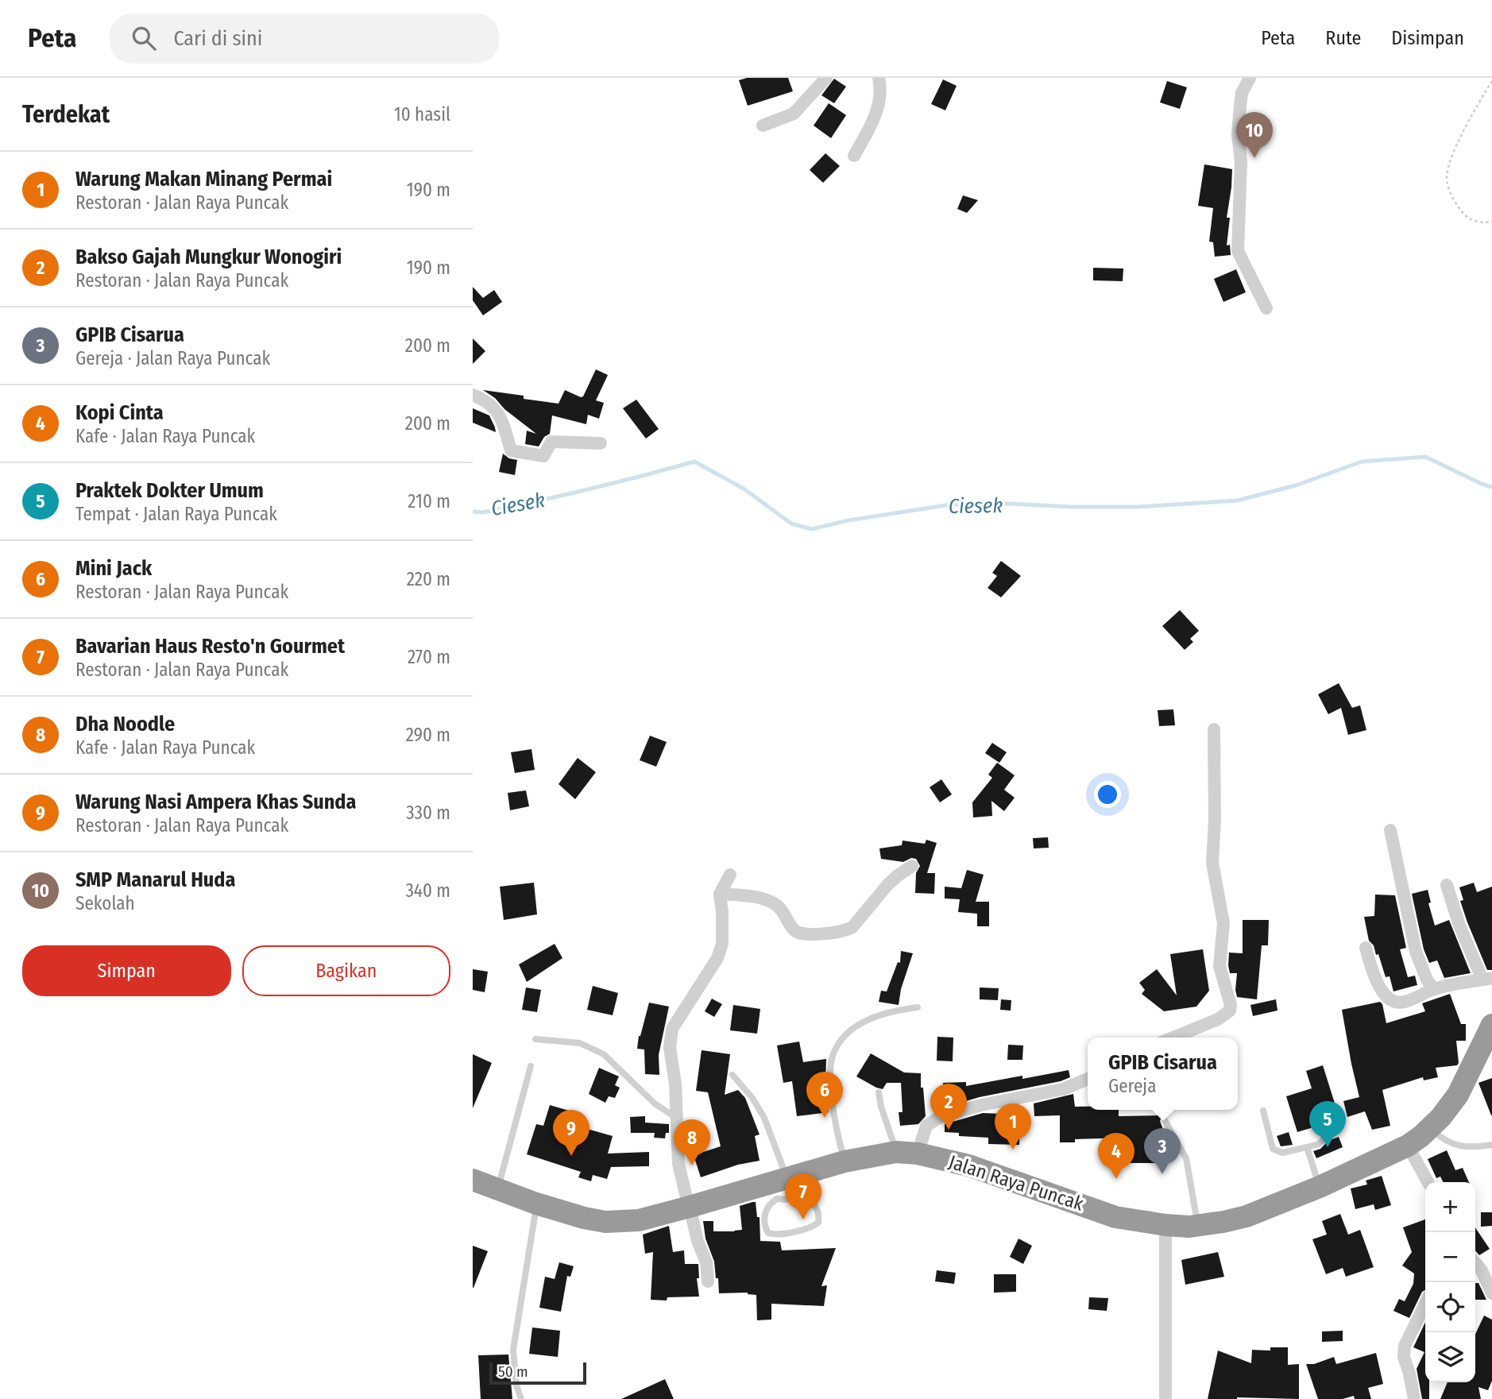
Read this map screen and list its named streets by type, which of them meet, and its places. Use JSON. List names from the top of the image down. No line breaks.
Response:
{"streets":{"highway":["Jalan Raya Puncak"]},"water":["Ciesek"],"scale_bar":"50 m","page":{"header":"Peta","search":"Cari di sini","nav":["Peta","Rute","Disimpan"],"heading":["Terdekat","10 hasil"],"pins":["10","6","2","5","1","9","8","3","4","7"],"list":[{"mark":"1","name":"Warung Makan Minang Permai","note":"Restoran · Jalan Raya Puncak","value":"190 m"},{"mark":"2","name":"Bakso Gajah Mungkur Wonogiri","note":"Restoran · Jalan Raya Puncak","value":"190 m"},{"mark":"3","name":"GPIB Cisarua","note":"Gereja · Jalan Raya Puncak","value":"200 m"},{"mark":"4","name":"Kopi Cinta","note":"Kafe · Jalan Raya Puncak","value":"200 m"},{"mark":"5","name":"Praktek Dokter Umum","note":"Tempat · Jalan Raya Puncak","value":"210 m"},{"mark":"6","name":"Mini Jack","note":"Restoran · Jalan Raya Puncak","value":"220 m"},{"mark":"7","name":"Bavarian Haus Resto'n Gourmet","note":"Restoran · Jalan Raya Puncak","value":"270 m"},{"mark":"8","name":"Dha Noodle","note":"Kafe · Jalan Raya Puncak","value":"290 m"},{"mark":"9","name":"Warung Nasi Ampera Khas Sunda","note":"Restoran · Jalan Raya Puncak","value":"330 m"},{"mark":"10","name":"SMP Manarul Huda","note":"Sekolah","value":"340 m"}],"buttons":["Simpan","Bagikan"],"popup":["GPIB Cisarua","Gereja"],"map_buttons":["+","−"],"scale":"50 m"}}
